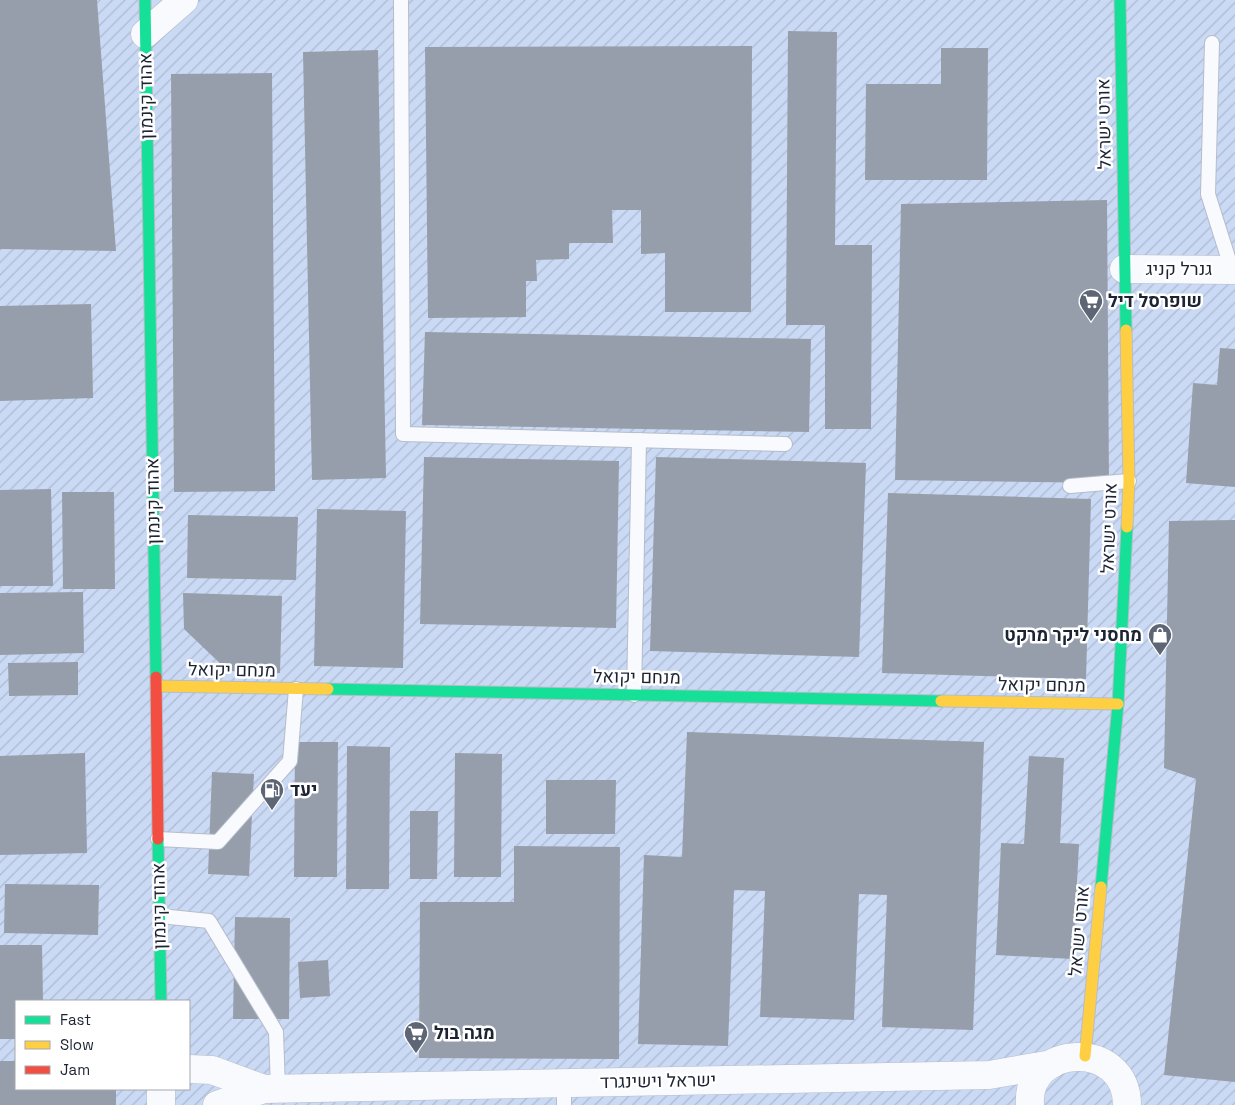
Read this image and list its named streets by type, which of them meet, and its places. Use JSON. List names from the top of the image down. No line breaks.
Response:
{"streets":{"street":["אהוד קינמון","אורט ישראל","גנרל קניג","מנחם יקואל","ישראל וישינגרד"]},"crossings":[["אהוד קינמון","מנחם יקואל"],["אורט ישראל","גנרל קניג"],["אורט ישראל","מנחם יקואל"],["אורט ישראל","ישראל וישינגרד"]],"places":{"supermarket":["שופרסל דיל","מגה בול"],"shop":["מחסני ליקר מרקט"],"fuel station":["יעד"]},"legend":["Fast","Slow","Jam"]}
